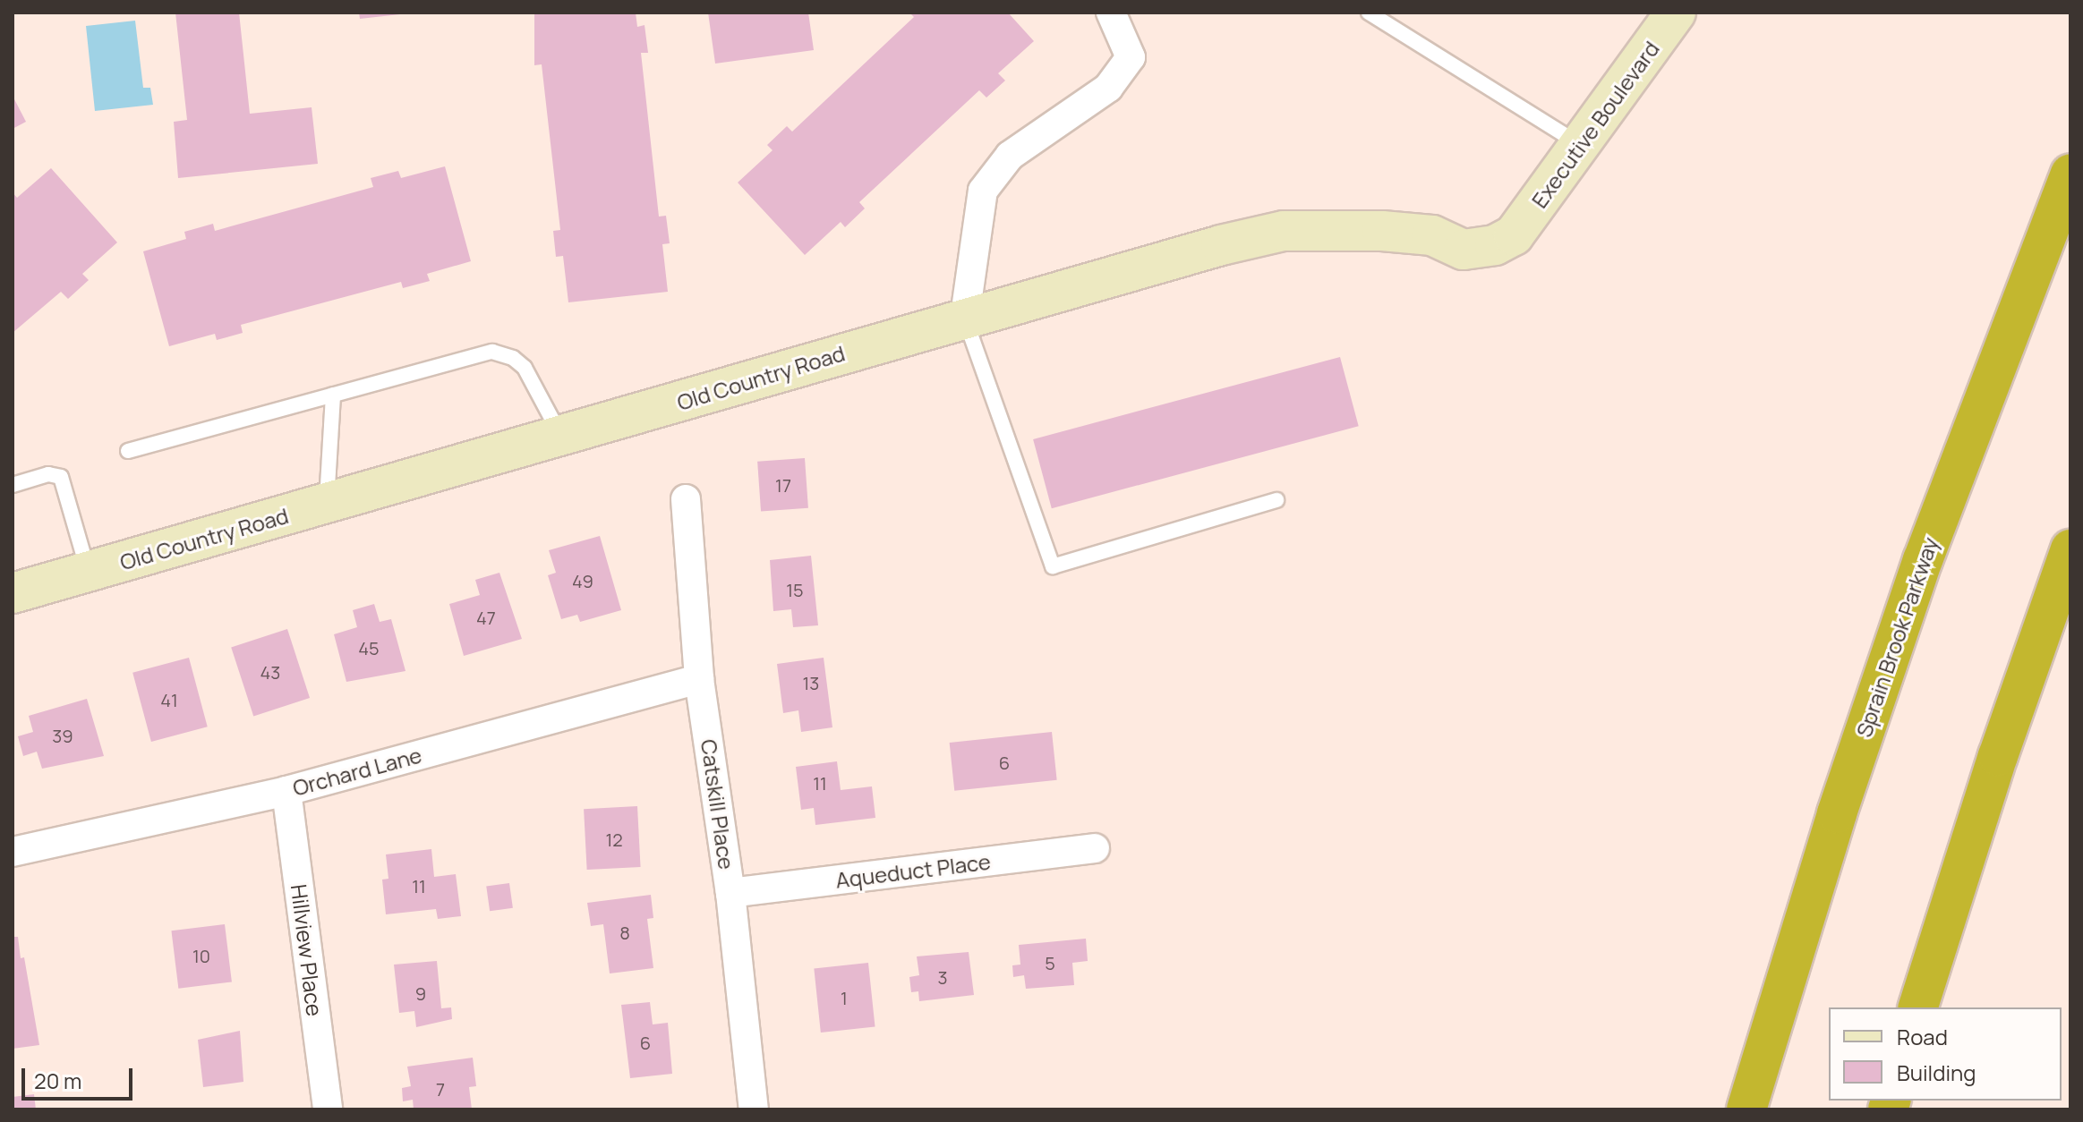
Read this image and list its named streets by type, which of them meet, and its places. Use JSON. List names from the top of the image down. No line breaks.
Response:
{"streets":{"highway":["Sprain Brook Parkway"],"street":["Executive Boulevard","Old Country Road","Orchard Lane","Catskill Place","Aqueduct Place","Hillview Place"]},"crossings":[["Executive Boulevard","Old Country Road"],["Orchard Lane","Catskill Place"],["Orchard Lane","Hillview Place"],["Catskill Place","Aqueduct Place"]],"house_numbers":["17","49","15","47","45","43","13","41","39","6","11","12","11","8","10","5","3","9","1","6","7"],"legend":["Road","Building"],"scale_bar":"20 m"}
